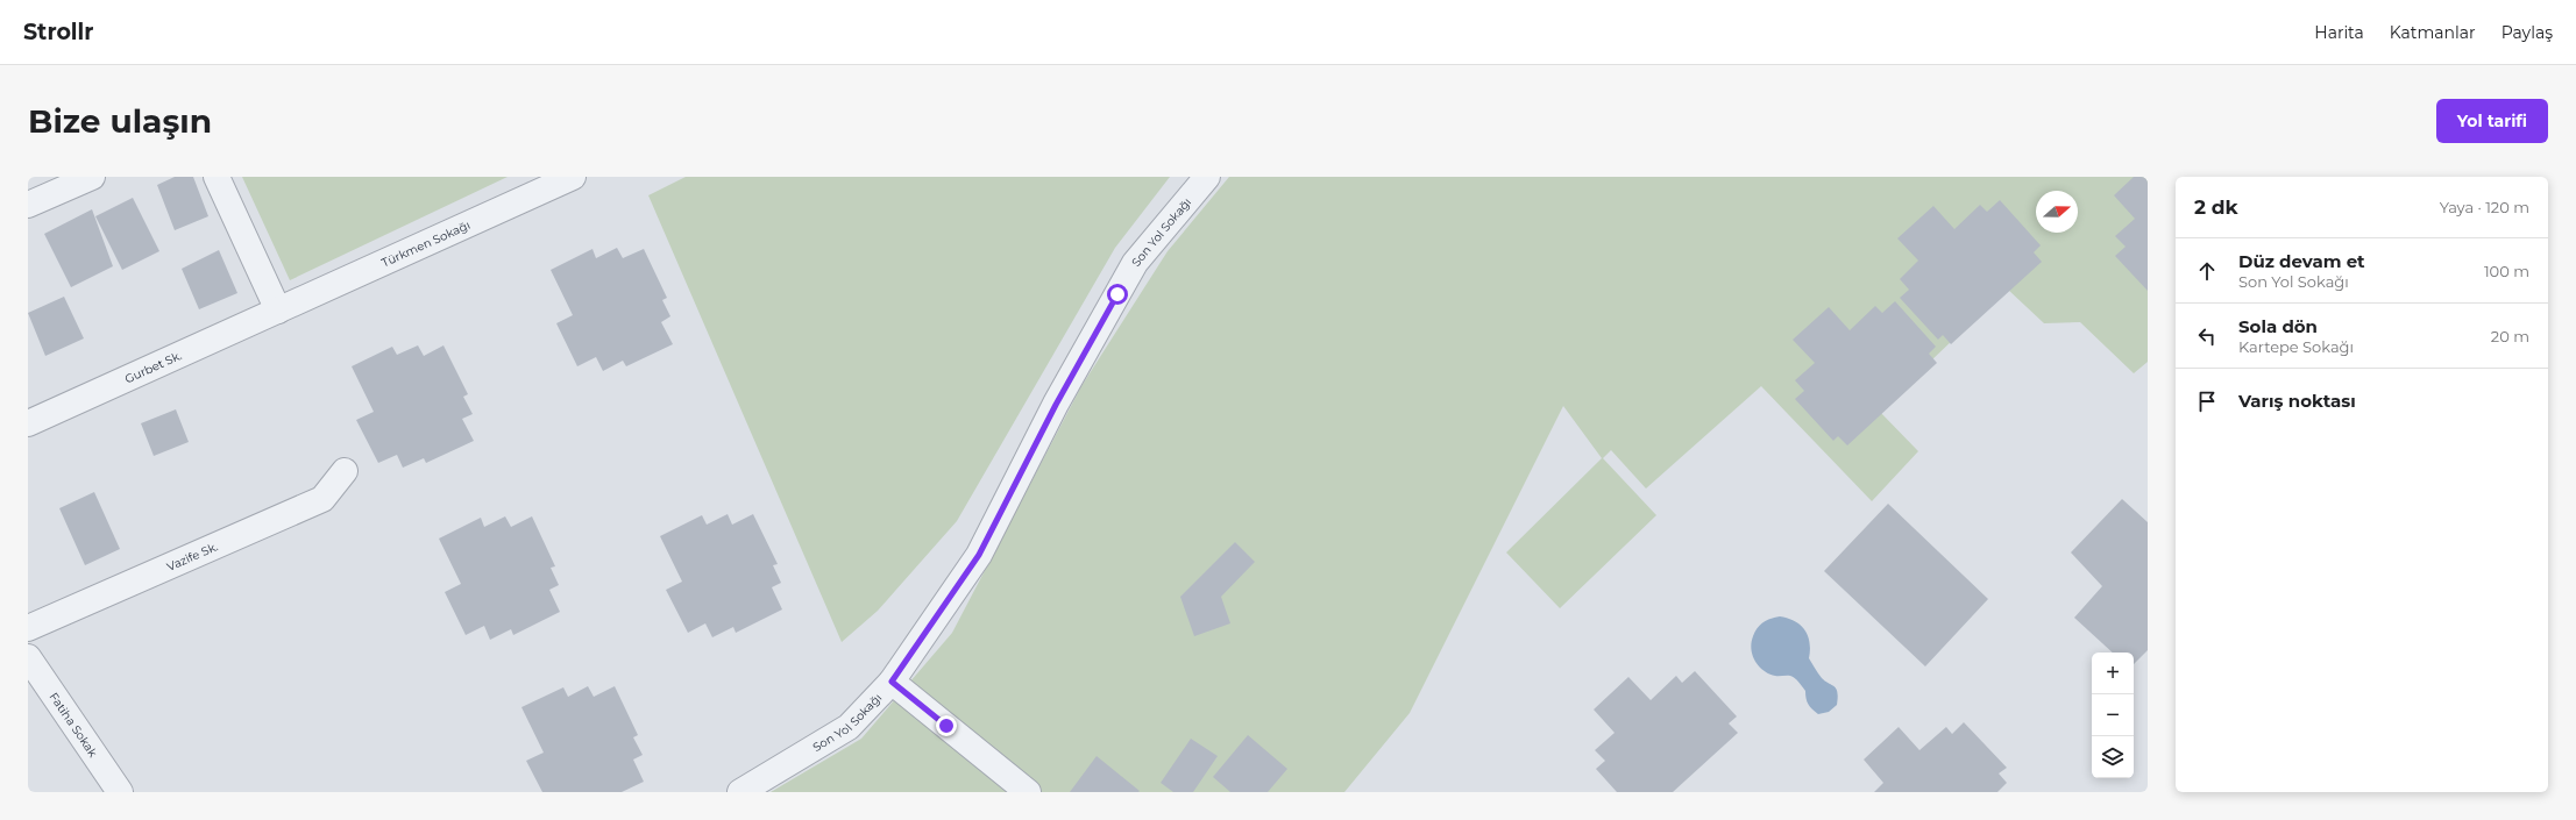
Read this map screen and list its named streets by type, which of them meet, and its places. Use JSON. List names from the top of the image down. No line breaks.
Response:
{"streets":{"street":["Son Yol Sokağı","Türkmen Sokağı","Gurbet Sk.","Vazife Sk.","Fatiha Sokak"]},"crossings":[["Türkmen Sokağı","Gurbet Sk."]],"north":"right","page":{"header":"Strollr","nav":["Harita","Katmanlar","Paylaş"],"buttons":"Yol tarifi","title":"Bize ulaşın","heading":["2 dk","Yaya · 120 m"],"list":[["Düz devam et","Son Yol Sokağı","100 m"],["Sola dön","Kartepe Sokağı","20 m"],"Varış noktası"],"map_buttons":["+","−"]}}
